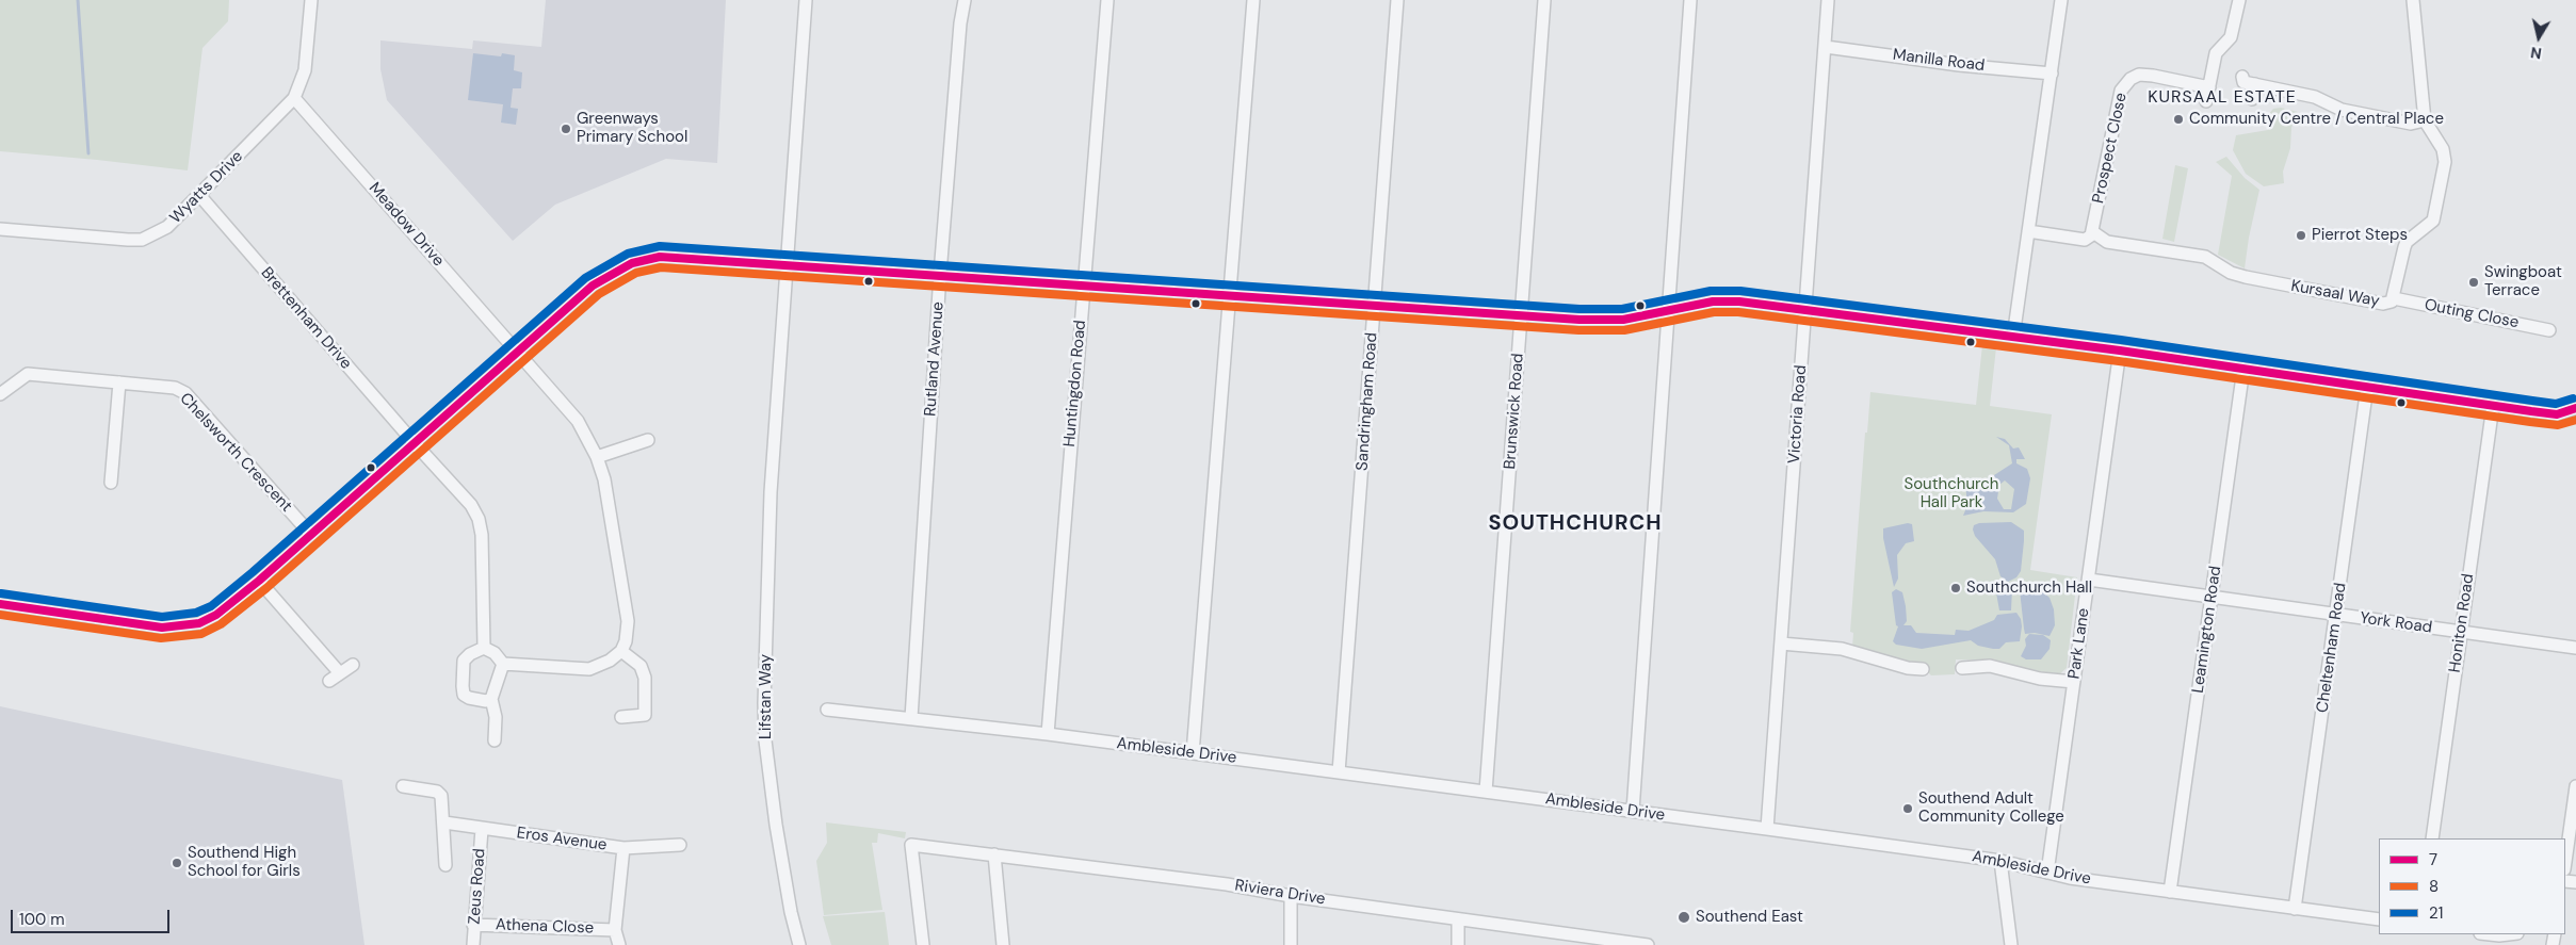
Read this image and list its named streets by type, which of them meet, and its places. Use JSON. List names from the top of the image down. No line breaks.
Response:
{"streets":{"street":["Manilla Road","Prospect Close","Wyatts Drive","Meadow Drive","Kursaal Way","Outing Close","Brettenham Drive","Rutland Avenue","Huntingdon Road","Sandringham Road","Brunswick Road","Victoria Road","Chelsworth Crescent","York Road","Honiton Road","Leamington Road","Park Lane","Cheltenham Road","Lifstan Way","Ambleside Drive","Eros Avenue","Zeus Road","Riviera Drive","Athena Close"]},"crossings":[["Manilla Road","Victoria Road"],["Prospect Close","Kursaal Way"],["Wyatts Drive","Meadow Drive"],["Wyatts Drive","Brettenham Drive"],["Kursaal Way","Outing Close"],["Rutland Avenue","Ambleside Drive"],["Huntingdon Road","Ambleside Drive"],["Sandringham Road","Ambleside Drive"],["Brunswick Road","Ambleside Drive"],["Victoria Road","Ambleside Drive"],["York Road","Honiton Road"],["York Road","Leamington Road"],["York Road","Park Lane"],["York Road","Cheltenham Road"],["Leamington Road","Ambleside Drive"],["Park Lane","Ambleside Drive"],["Cheltenham Road","Ambleside Drive"],["Eros Avenue","Zeus Road"],["Zeus Road","Athena Close"]],"districts":["KURSAAL ESTATE","SOUTHCHURCH"],"parks":["Southchurch Hall Park"],"places":["Community Centre / Central Place","Greenways Primary School","Pierrot Steps","Swingboat Terrace","Southchurch Hall","Southend Adult Community College","Southend High School for Girls","Southend East"],"lines":["transit line 21","transit line 7","transit line 8"],"legend":["7","8","21"],"scale_bar":"100 m","north":"bottom"}
